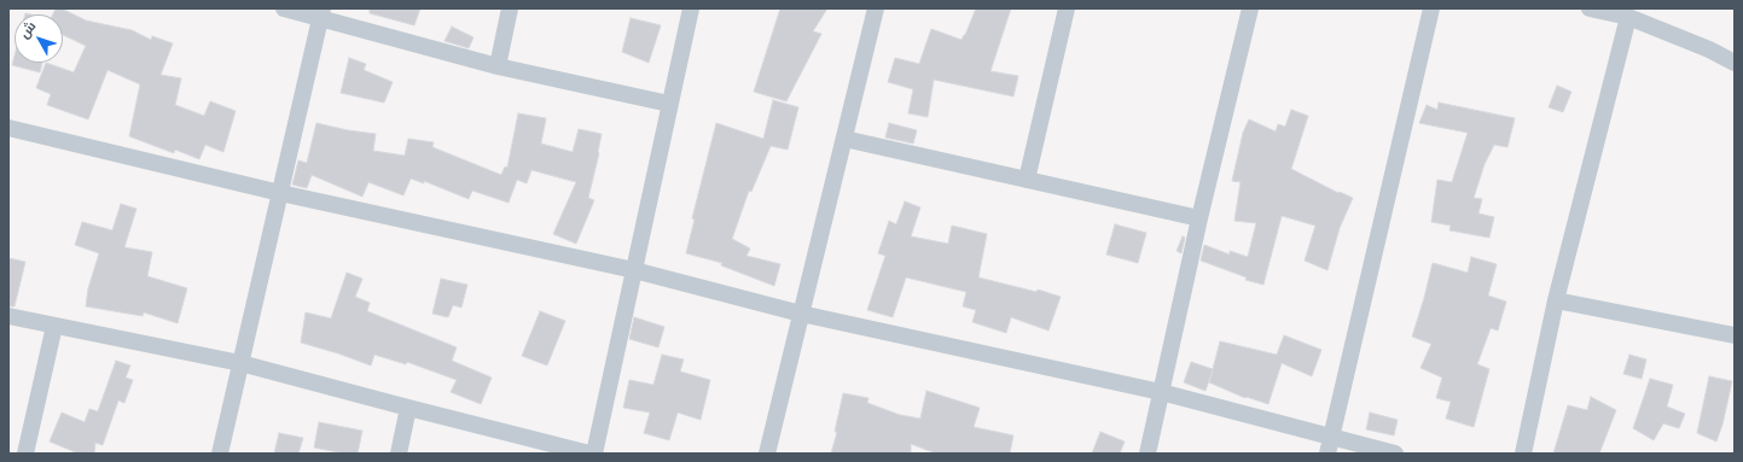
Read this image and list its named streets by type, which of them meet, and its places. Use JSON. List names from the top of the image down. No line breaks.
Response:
{"north":"top left"}
